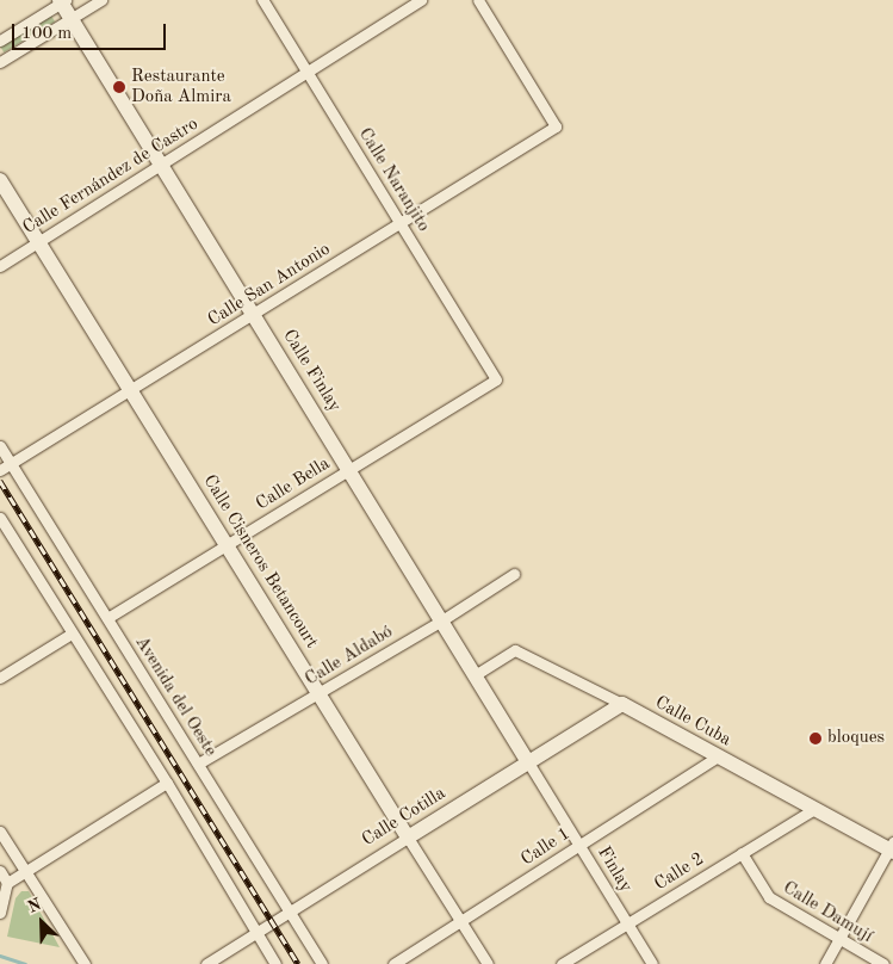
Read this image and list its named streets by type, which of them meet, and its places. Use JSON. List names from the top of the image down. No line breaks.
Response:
{"streets":{"street":["Calle Fernández de Castro","Calle Naranjito","Calle San Antonio","Calle Finlay","Calle Bella","Calle Cisneros Betancourt","Calle Aldabó","Avenida del Oeste","Calle Cuba","Calle Cotilla","Calle 1","Finlay","Calle 2","Calle Damují"]},"crossings":[["Calle Fernández de Castro","Calle Naranjito"],["Calle Fernández de Castro","Calle Finlay"],["Calle Fernández de Castro","Calle Cisneros Betancourt"],["Calle Naranjito","Calle San Antonio"],["Calle Naranjito","Calle Bella"],["Calle San Antonio","Calle Finlay"],["Calle San Antonio","Calle Cisneros Betancourt"],["Calle San Antonio","Avenida del Oeste"],["Calle Finlay","Calle Bella"],["Calle Finlay","Calle Aldabó"],["Calle Finlay","Calle Cuba"],["Calle Finlay","Calle Cotilla"],["Calle Finlay","Finlay"],["Calle Bella","Calle Cisneros Betancourt"],["Calle Bella","Avenida del Oeste"],["Calle Cisneros Betancourt","Calle Aldabó"],["Calle Cisneros Betancourt","Calle Cotilla"],["Calle Cisneros Betancourt","Calle 1"],["Calle Aldabó","Avenida del Oeste"],["Avenida del Oeste","Calle Cotilla"],["Calle Cuba","Calle Cotilla"],["Calle Cuba","Calle 1"],["Calle Cuba","Calle 2"],["Calle Cotilla","Finlay"],["Calle 1","Finlay"],["Finlay","Calle 2"],["Calle 2","Calle Damují"]],"places":["Restaurante Doña Almira","bloques"],"scale_bar":"100 m","north":"top left"}
